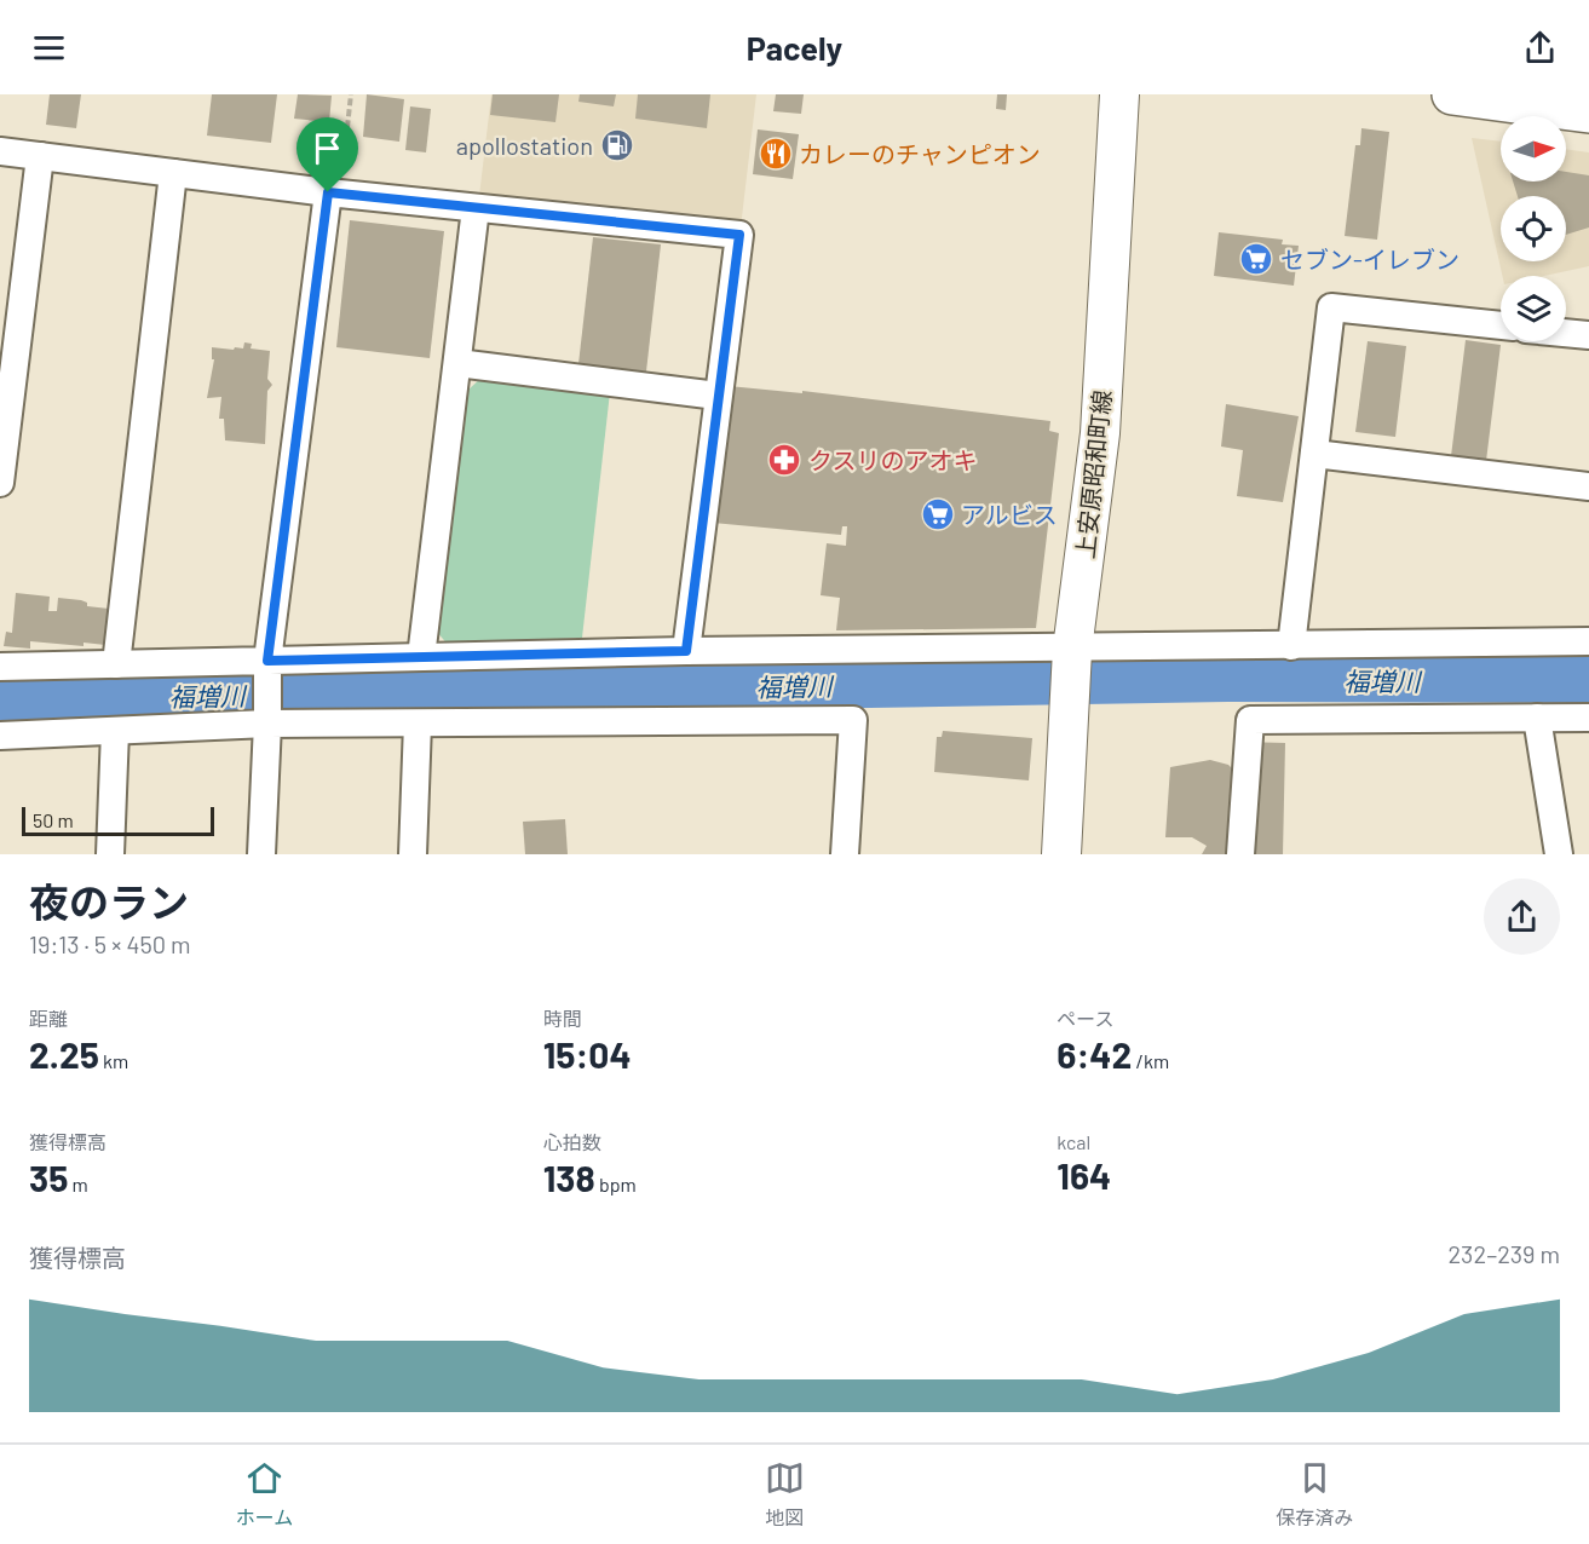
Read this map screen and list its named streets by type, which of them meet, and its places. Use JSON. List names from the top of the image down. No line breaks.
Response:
{"streets":{"main road":["上安原昭和町線"]},"water":["福増川"],"places":{"fuel station":["apollostation"],"restaurant":["カレーのチャンピオン"],"supermarket":["セブン-イレブン","アルビス"],"pharmacy":["クスリのアオキ"]},"scale_bar":"50 m","north":"right","page":{"header":"Pacely","scale":"50 m","heading":["夜のラン","19:13 · 5 × 450 m"],"stats":[["距離","2.25 km"],["時間","15:04"],["ペース","6:42 /km"],["獲得標高","35 m"],["心拍数","138 bpm"],["kcal","164"]],"chart":["獲得標高","232–239 m"],"tabs":["ホーム","地図","保存済み"]}}
